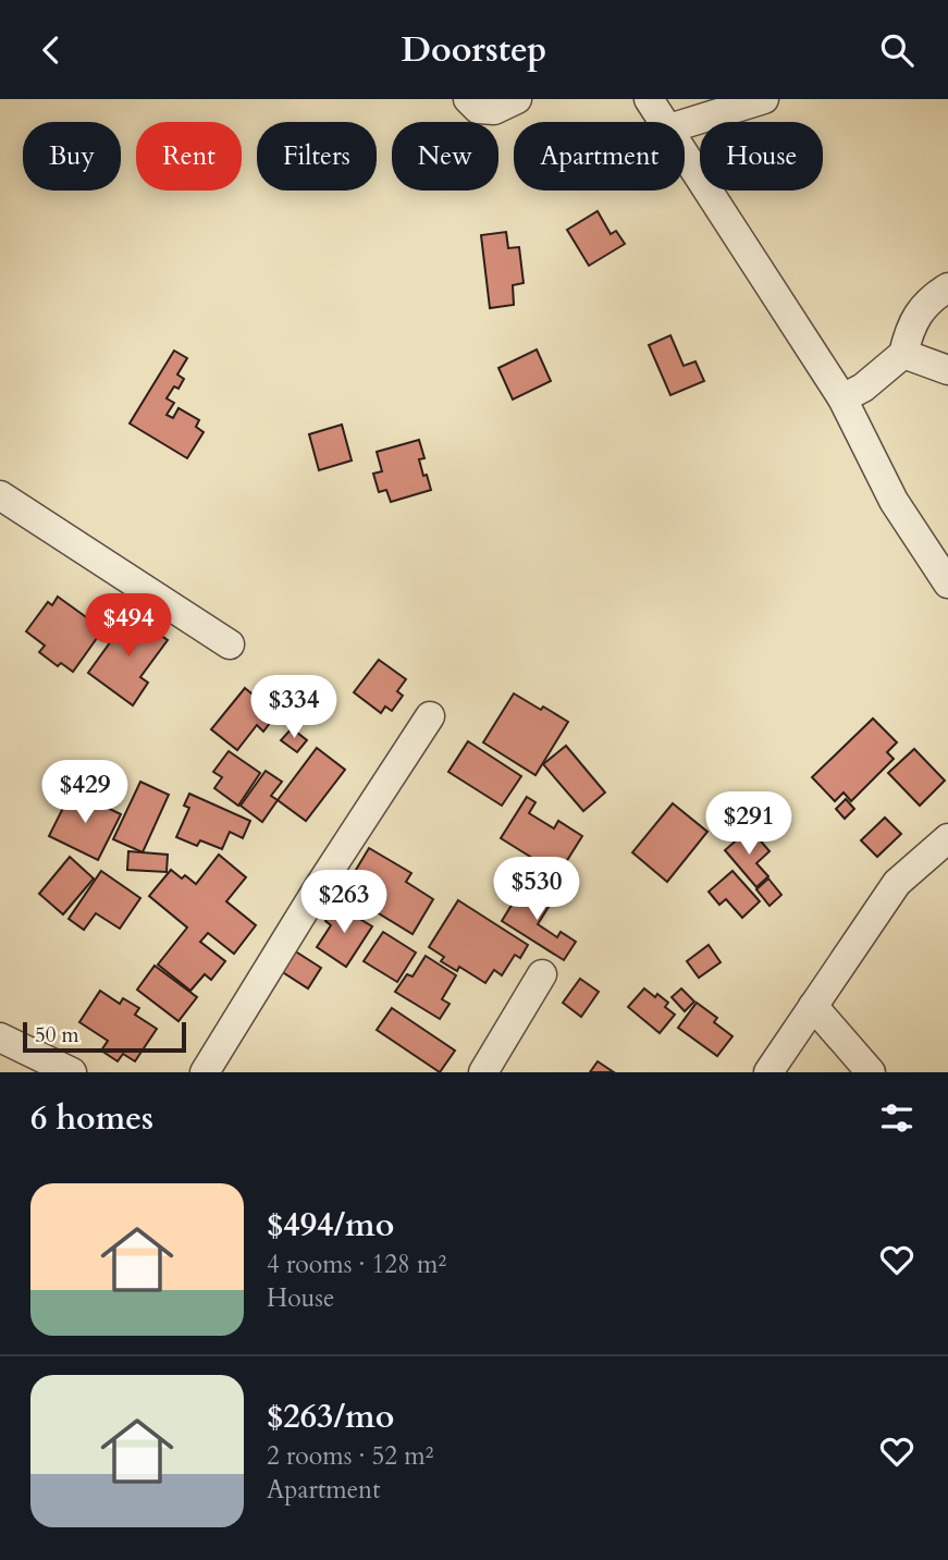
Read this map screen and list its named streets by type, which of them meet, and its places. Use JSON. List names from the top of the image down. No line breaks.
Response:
{"scale_bar":"50 m","page":{"header":"Doorstep","chip":["Buy","Rent","Filters","New","Apartment","House"],"price":["$494","$334","$429","$291","$530","$263"],"scale":"50 m","heading":"6 homes","list":[{"name":"$494/mo","note":"4 rooms · 128 m² · House"},{"name":"$263/mo","note":"2 rooms · 52 m² · Apartment"}]}}
